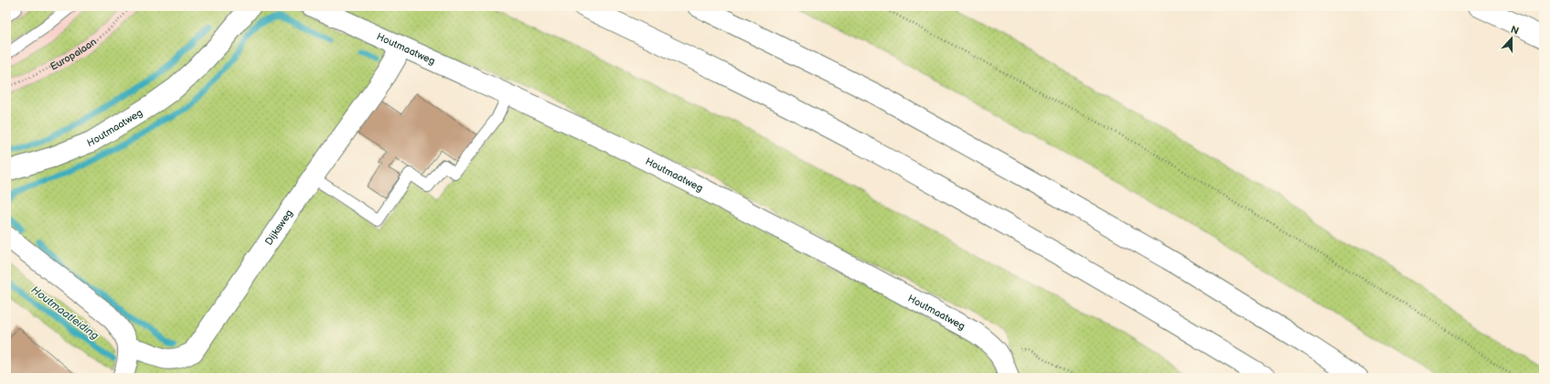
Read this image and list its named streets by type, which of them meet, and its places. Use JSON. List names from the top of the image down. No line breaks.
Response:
{"streets":{"main road":["Houtmaatweg","Dijksweg"],"path":["Europalaan"]},"crossings":[["Houtmaatweg","Dijksweg"]],"water":["Houtmaatleiding"],"north":"top"}
